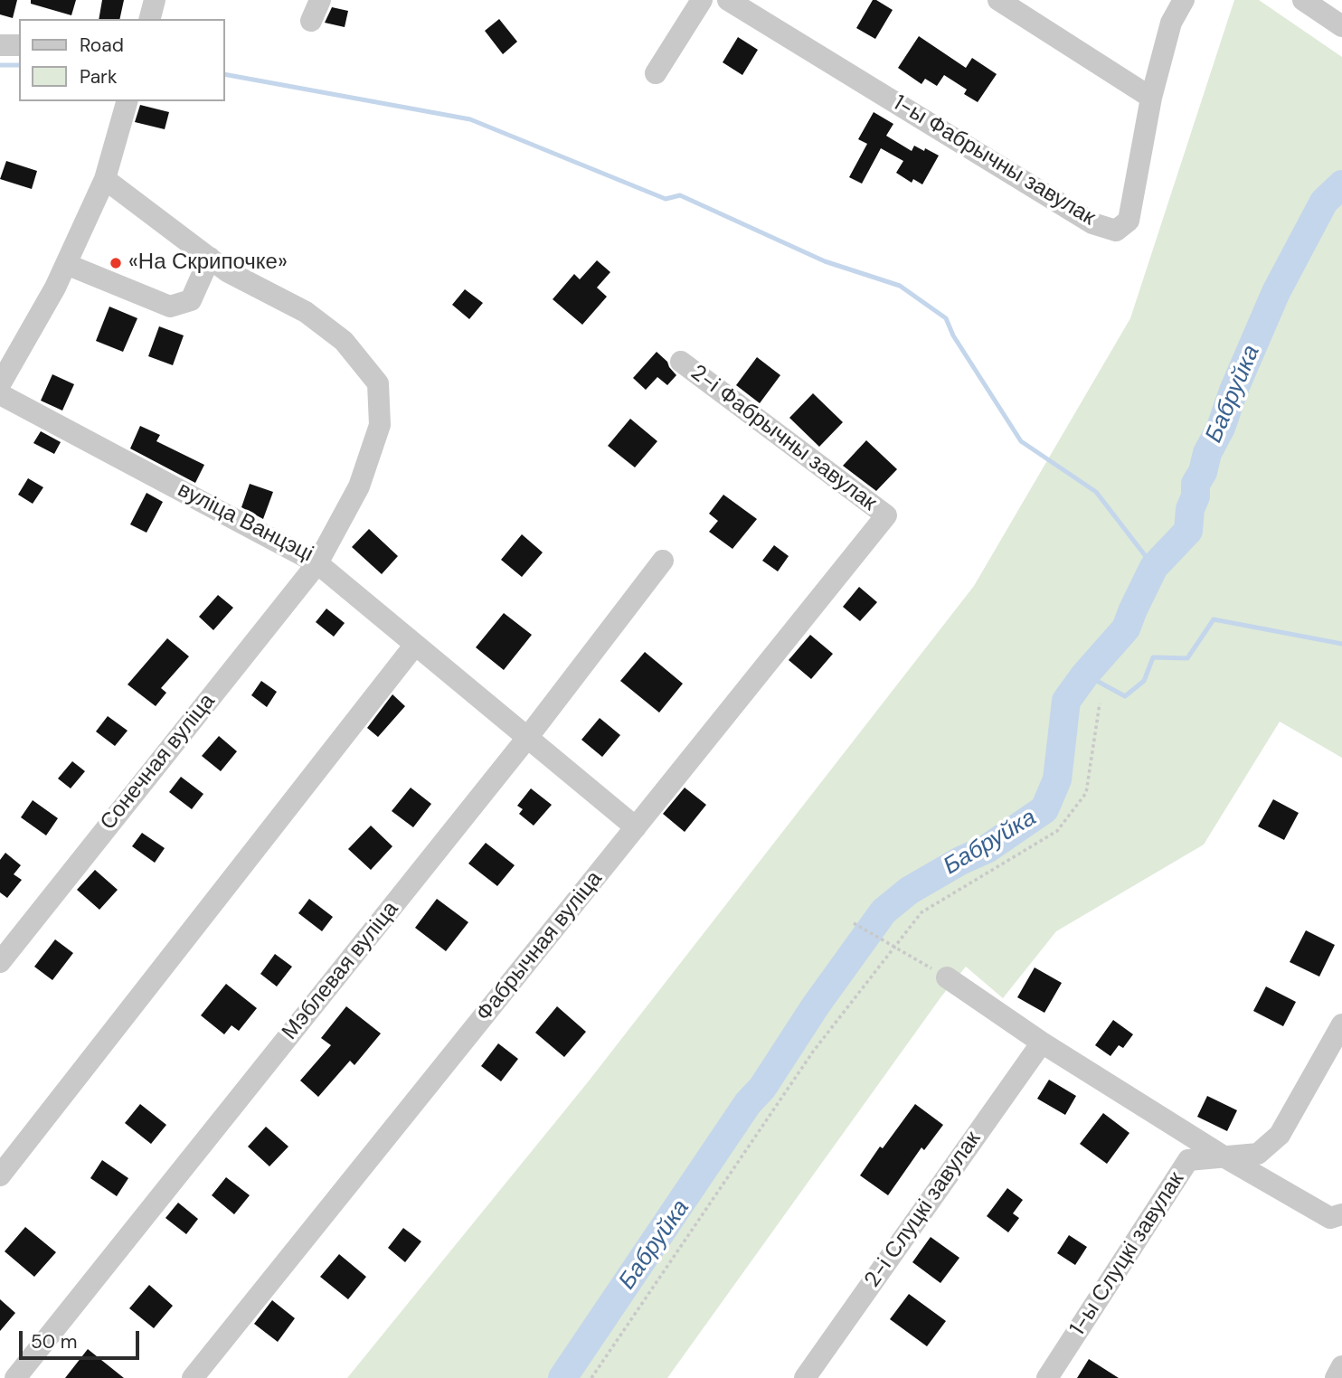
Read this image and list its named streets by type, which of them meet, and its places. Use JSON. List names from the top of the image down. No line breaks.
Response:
{"streets":{"street":["1-ы Фабрычны завулак","2-і Фабрычны завулак","вуліца Ванцэці","Сонечная вуліца","Фабрычная вуліца","Мэблевая вуліца","2-і Слуцкі завулак","1-ы Слуцкі завулак"]},"crossings":[["2-і Фабрычны завулак","Фабрычная вуліца"],["вуліца Ванцэці","Сонечная вуліца"]],"water":["Бабруйка"],"places":["«На Скрипочке»"],"legend":["Road","Park"],"scale_bar":"50 m"}
